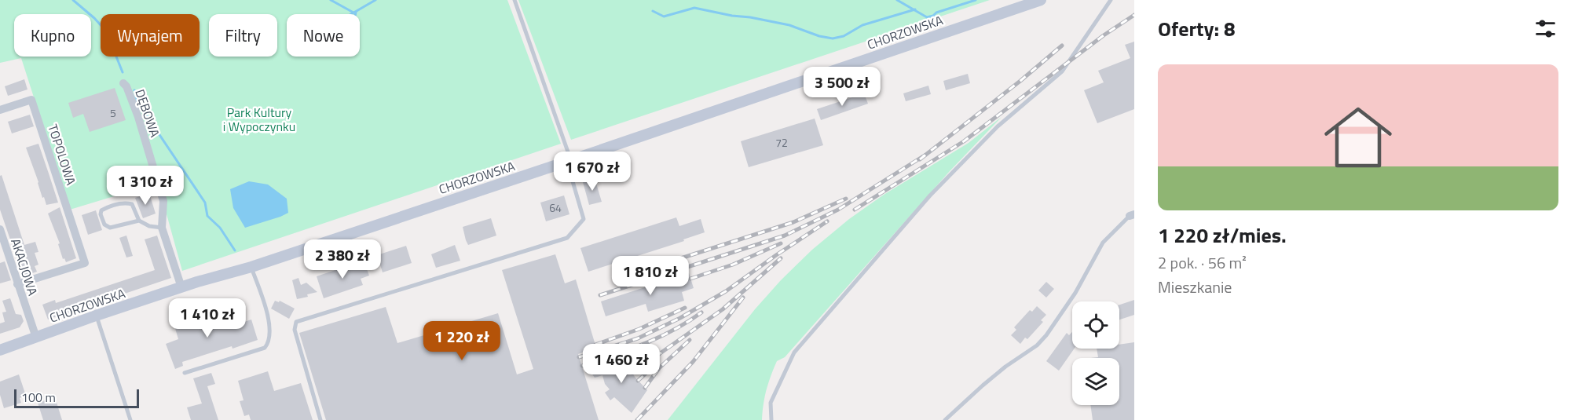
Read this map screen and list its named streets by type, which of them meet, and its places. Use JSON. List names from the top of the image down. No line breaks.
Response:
{"streets":{"main road":["CHORZOWSKA"],"street":["DĘBOWA","TOPOLOWA","AKACJOWA"]},"crossings":[["CHORZOWSKA","DĘBOWA"],["CHORZOWSKA","AKACJOWA"],["TOPOLOWA","AKACJOWA"]],"parks":["Park Kultury i Wypoczynku"],"house_numbers":["5","72","64"],"scale_bar":"100 m","page":{"heading":"Oferty: 8","chip":["Kupno","Wynajem","Filtry","Nowe"],"list":[{"name":"1 220 zł/mies.","note":"2 pok. · 56 m² · Mieszkanie"}],"price":["3 500 zł","1 670 zł","1 310 zł","2 380 zł","1 810 zł","1 410 zł","1 220 zł","1 460 zł"],"scale":"100 m"}}
